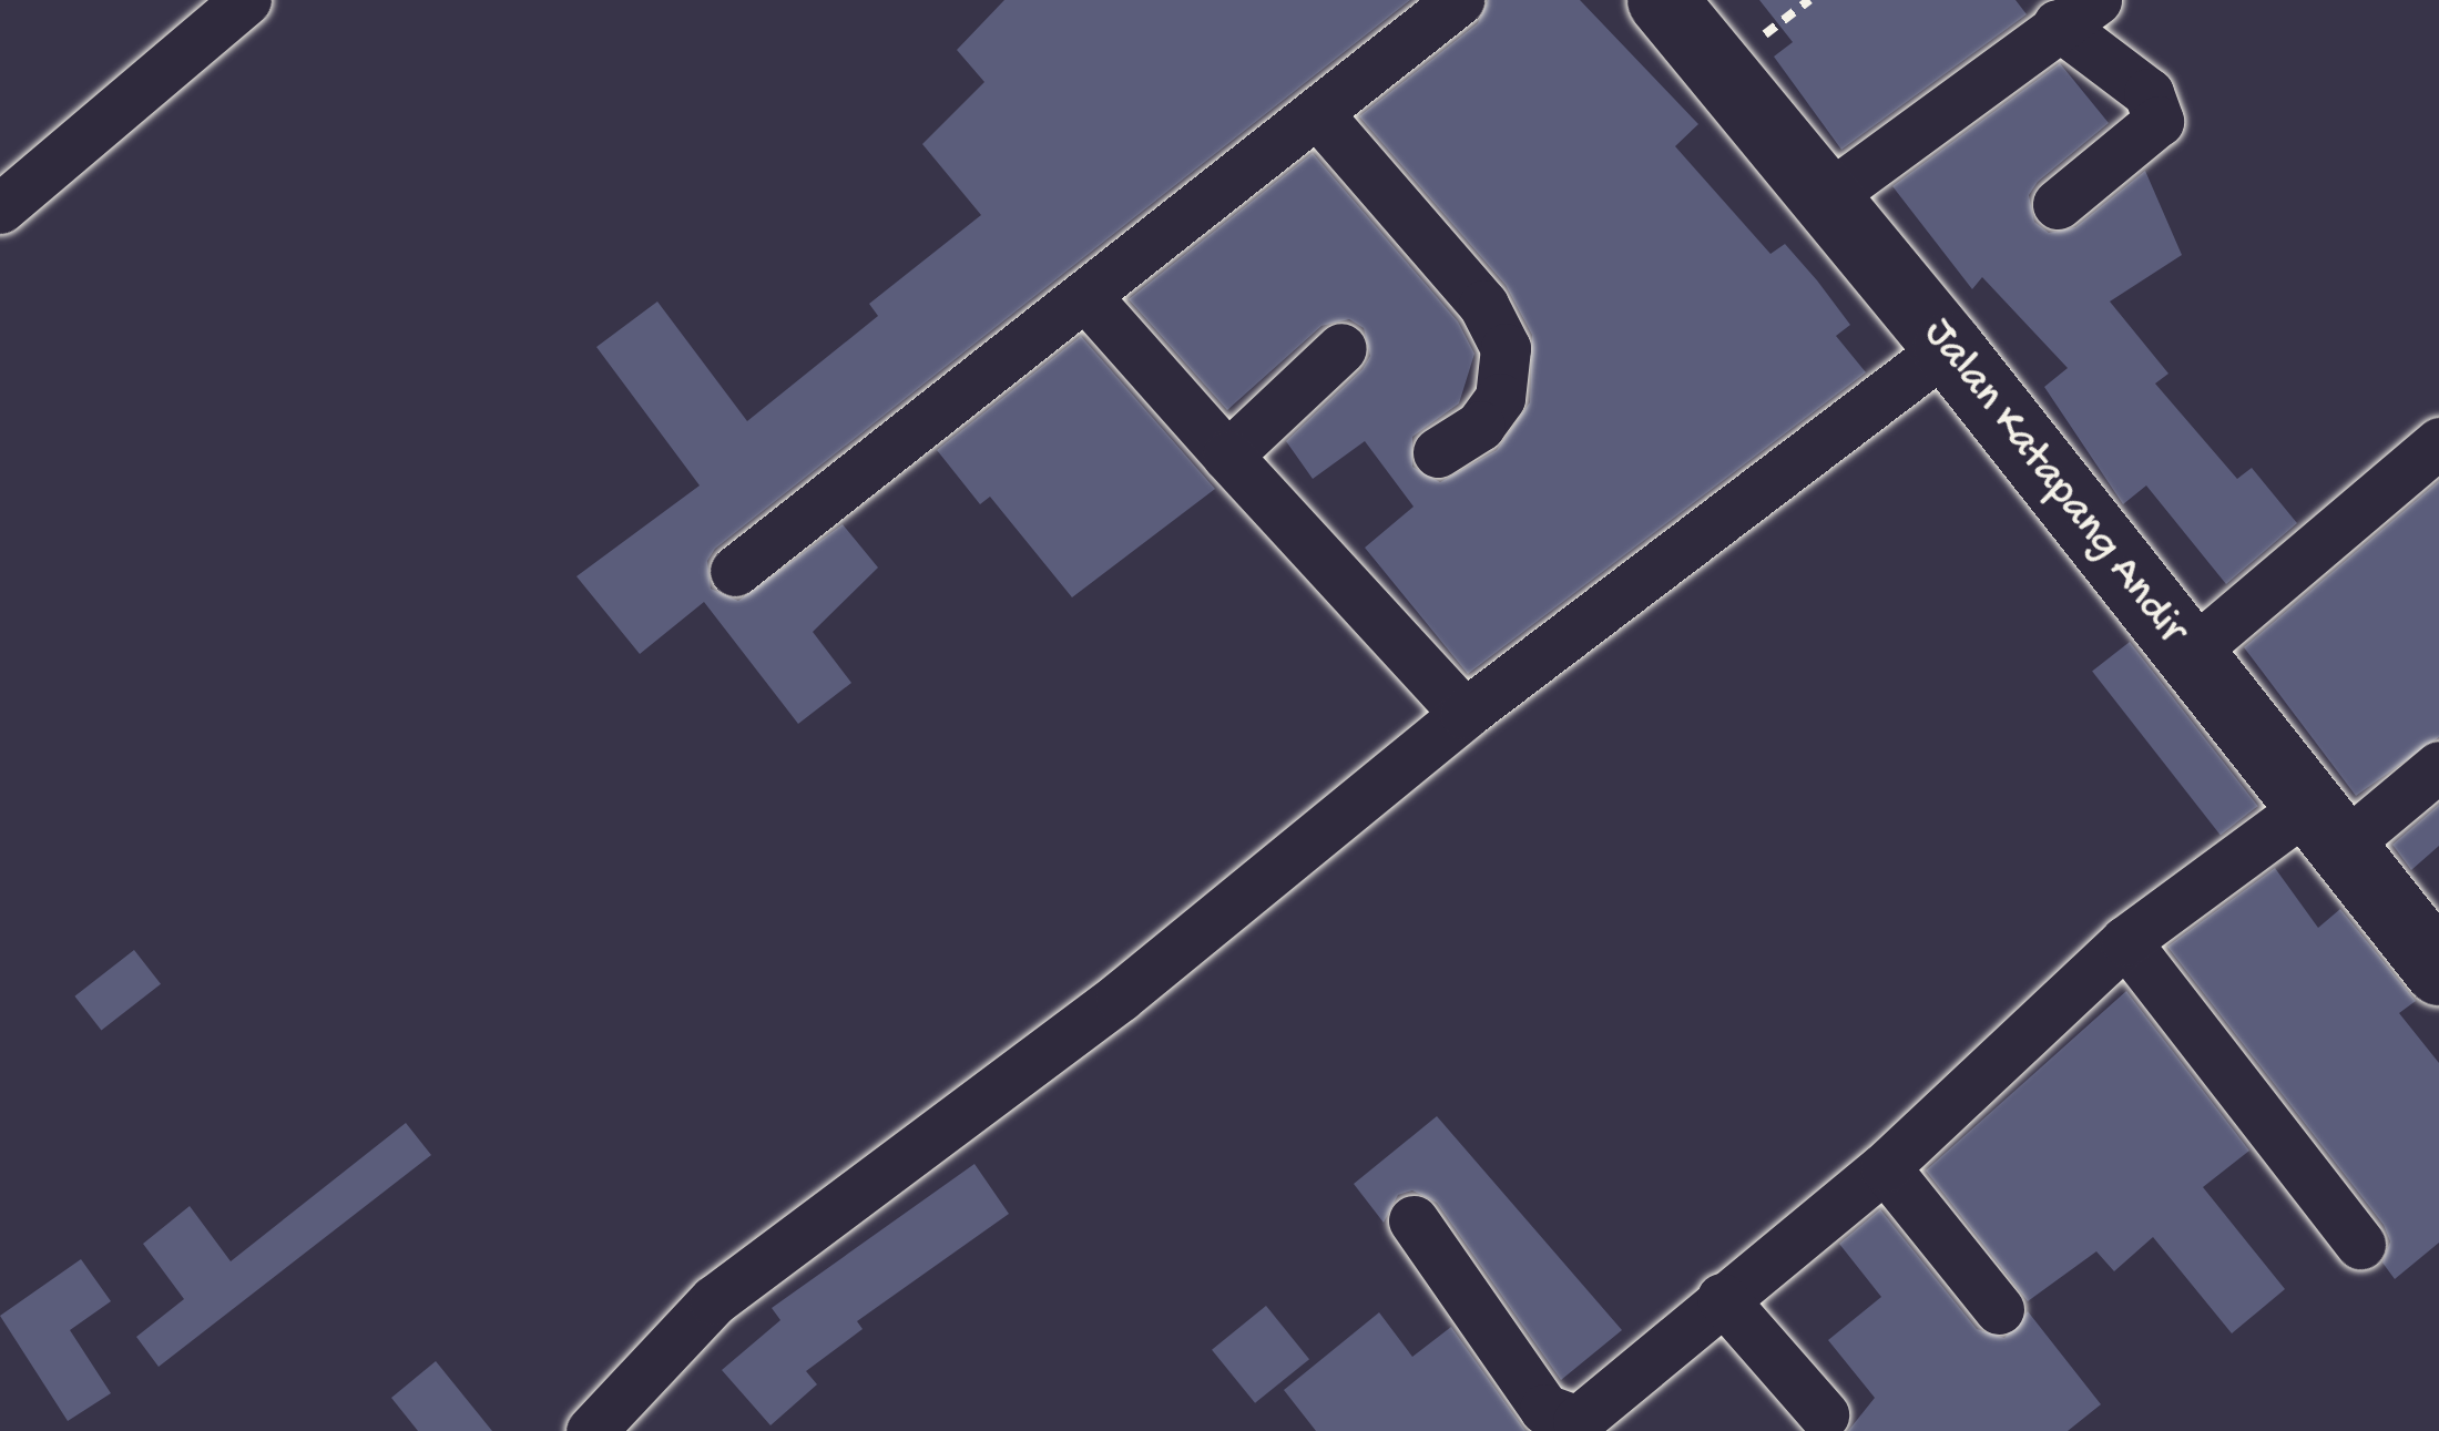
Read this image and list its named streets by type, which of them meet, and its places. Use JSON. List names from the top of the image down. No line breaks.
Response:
{"streets":{"street":["Jalan Katapang Andir"]}}
